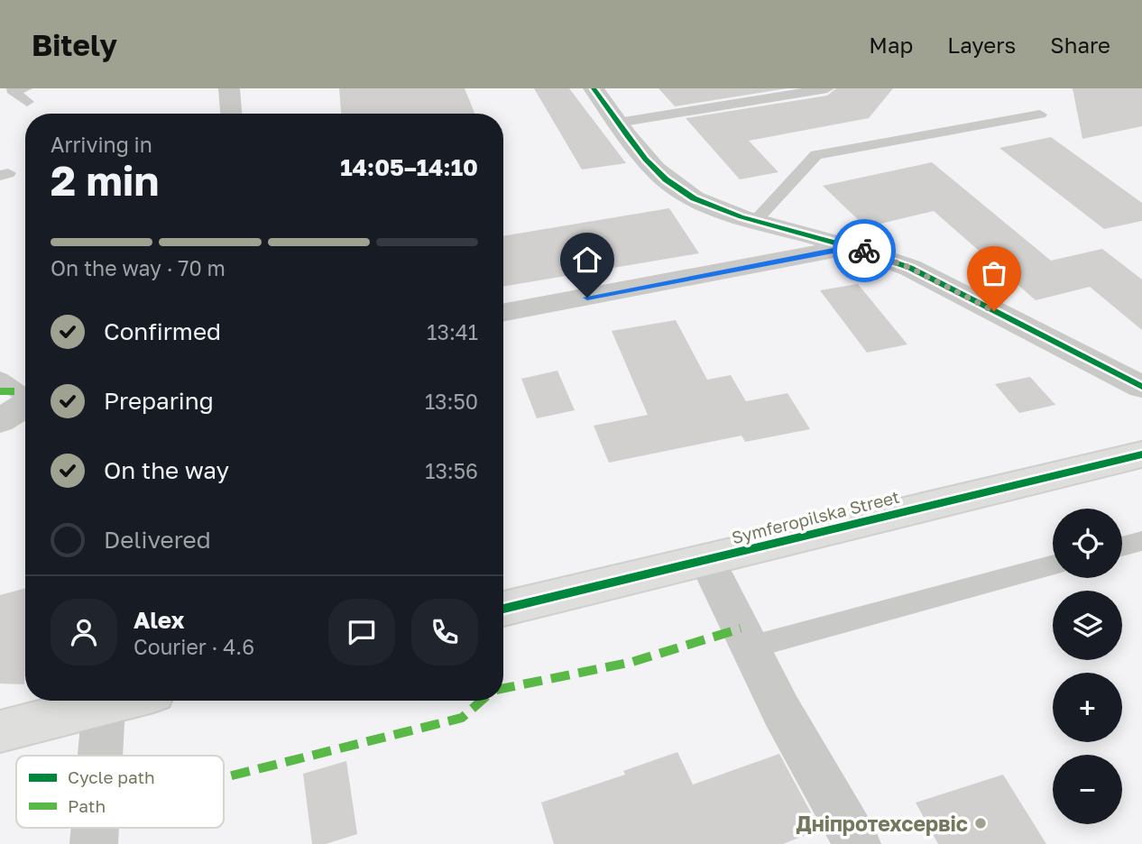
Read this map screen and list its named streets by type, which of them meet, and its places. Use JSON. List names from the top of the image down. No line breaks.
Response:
{"streets":{"street":["Symferopilska Street"]},"places":["Дніпротехсервіс"],"legend":["Cycle path","Path"],"page":{"header":"Bitely","nav":["Map","Layers","Share"],"heading":["2 min","Arriving in","14:05–14:10"],"panel":["Alex","Courier · 4.6"],"bar":"On the way · 70 m","list":[["Confirmed","13:41"],["Preparing","13:50"],["On the way","13:56"],"Delivered"],"map_buttons":["+","−"]}}
